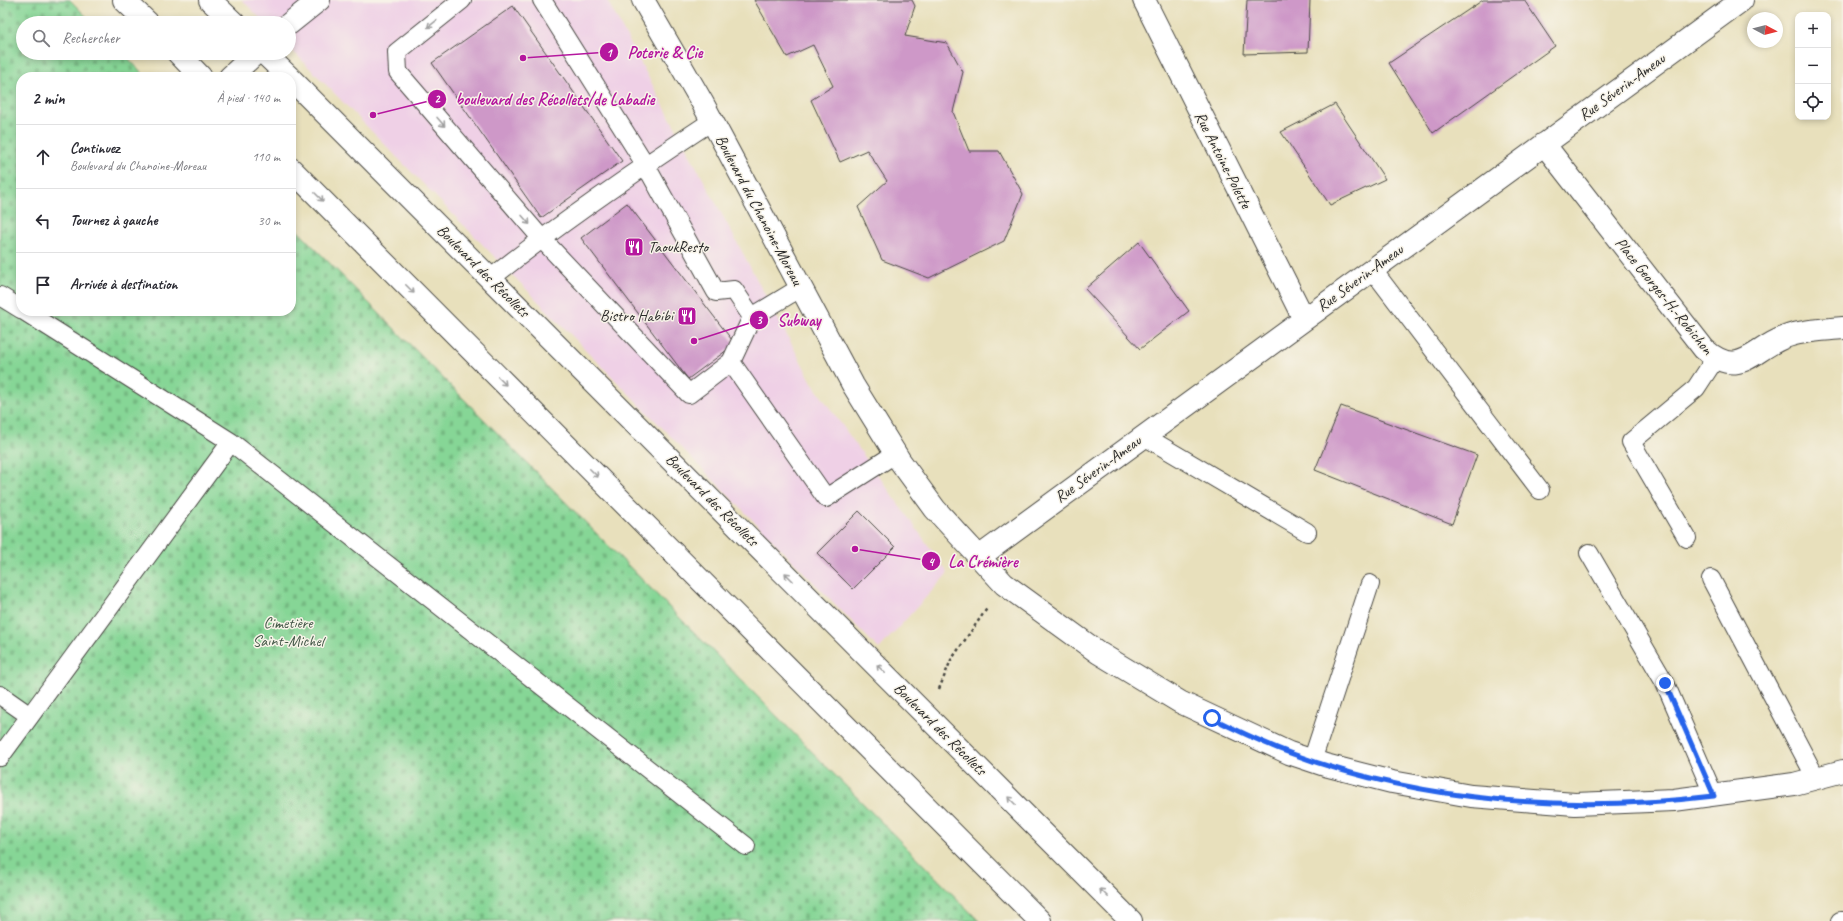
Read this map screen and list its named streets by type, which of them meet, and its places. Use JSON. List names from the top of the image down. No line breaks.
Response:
{"streets":{"street":["Rue Séverin-Ameau","Rue Antoine-Polette","Boulevard du Chanoine-Moreau","Boulevard des Récollets","Place Georges-H.-Robichon"]},"crossings":[["Rue Séverin-Ameau","Rue Antoine-Polette"],["Rue Séverin-Ameau","Boulevard du Chanoine-Moreau"],["Rue Séverin-Ameau","Place Georges-H.-Robichon"]],"parks":["Cimetière Saint-Michel"],"places":{"other":["Poterie & Cie","boulevard des Récollets/de Labadie","Subway","La Crémière"],"restaurant":["TaoukResto","Bistro Habibi"]},"north":"right","page":{"map_buttons":["+","−"],"search":"Rechercher","heading":["2 min","À pied · 140 m"],"list":[["Continuez","Boulevard du Chanoine-Moreau","110 m"],["Tournez à gauche","30 m"],"Arrivée à destination"]}}
